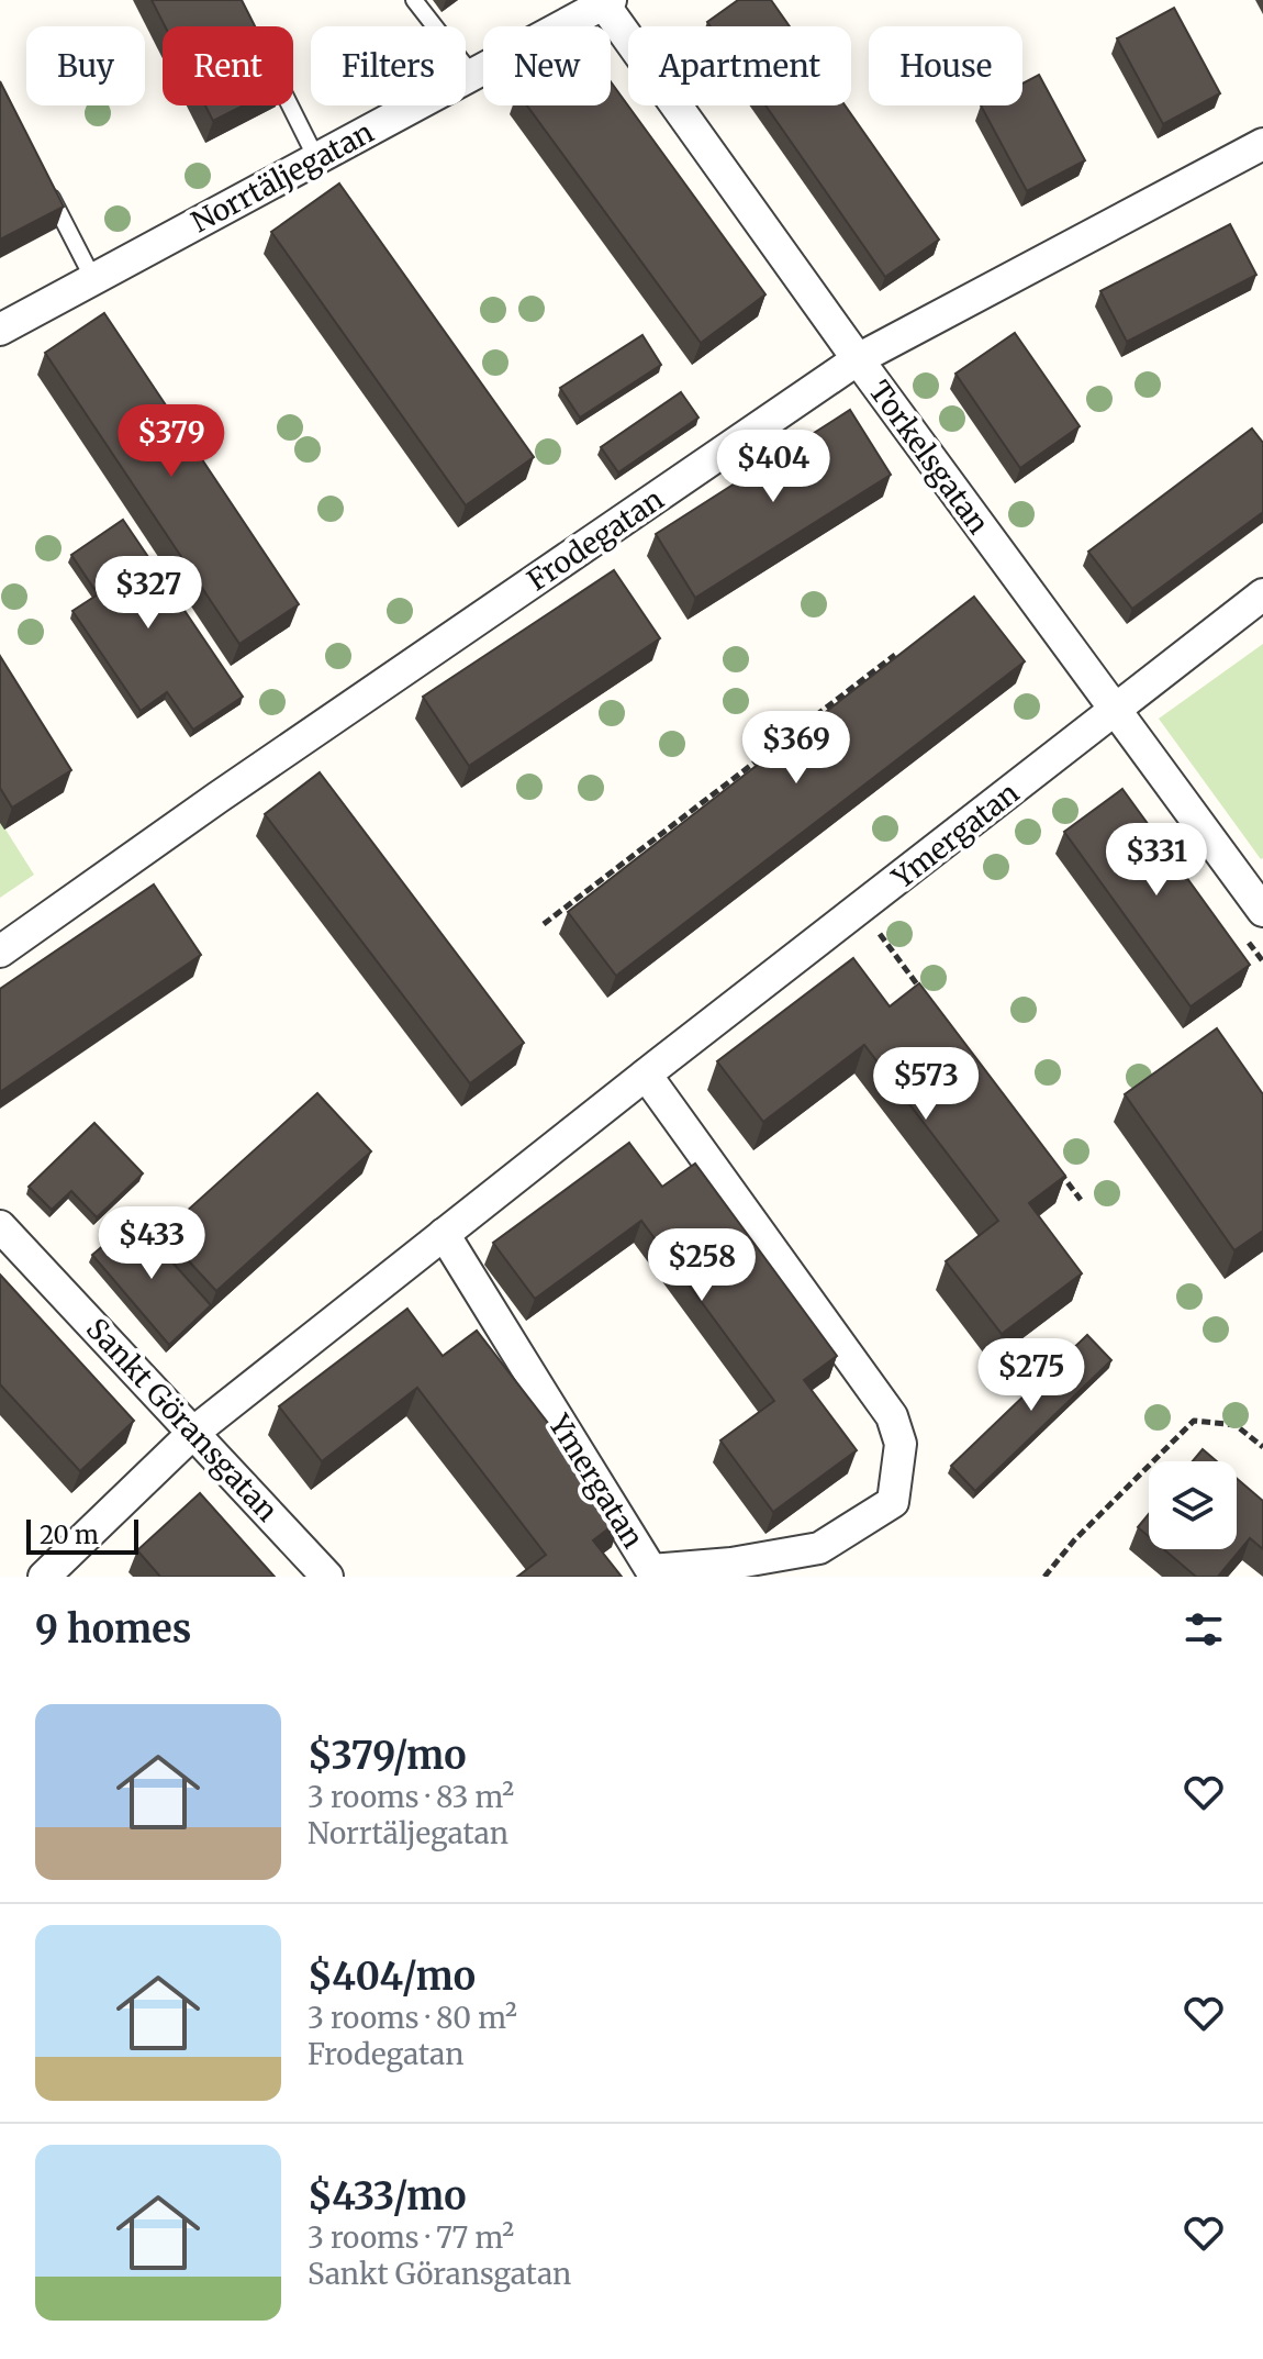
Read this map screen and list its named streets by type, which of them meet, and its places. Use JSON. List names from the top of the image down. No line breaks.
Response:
{"streets":{"street":["Norrtäljegatan","Torkelsgatan","Frodegatan","Ymergatan","Sankt Göransgatan"]},"crossings":[["Norrtäljegatan","Torkelsgatan"],["Torkelsgatan","Frodegatan"],["Torkelsgatan","Ymergatan"],["Ymergatan","Sankt Göransgatan"]],"scale_bar":"20 m","page":{"chip":["Buy","Rent","Filters","New","Apartment","House"],"price":["$379","$404","$327","$369","$331","$573","$433","$258","$275"],"scale":"20 m","heading":"9 homes","list":[{"name":"$379/mo","note":"3 rooms · 83 m² · Norrtäljegatan"},{"name":"$404/mo","note":"3 rooms · 80 m² · Frodegatan"},{"name":"$433/mo","note":"3 rooms · 77 m² · Sankt Göransgatan"}]}}
